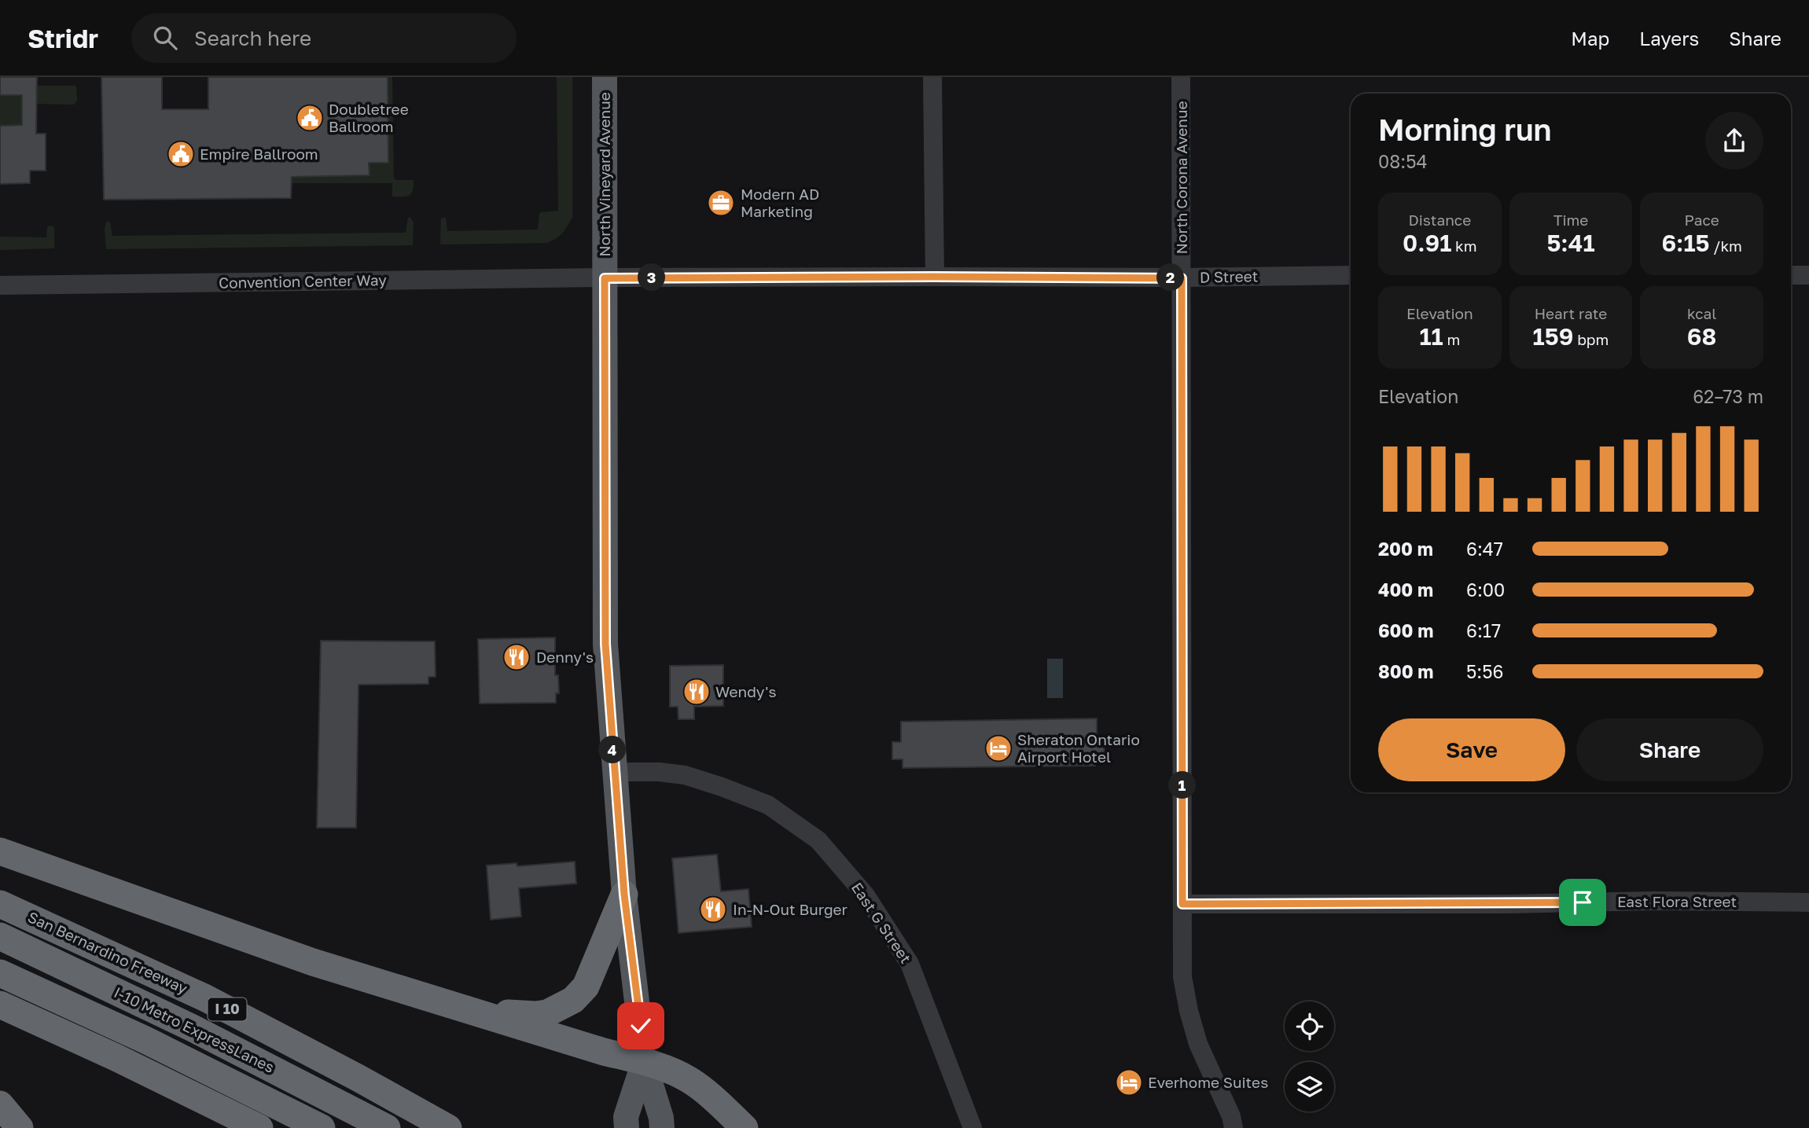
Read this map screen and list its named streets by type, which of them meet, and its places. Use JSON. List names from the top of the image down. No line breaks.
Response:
{"streets":{"highway":["San Bernardino Freeway","I 10","I-10 Metro ExpressLanes"],"main road":["North Vineyard Avenue"],"street":["North Corona Avenue","D Street","Convention Center Way","East Flora Street","East G Street"]},"crossings":[["North Vineyard Avenue","D Street"],["North Vineyard Avenue","Convention Center Way"],["North Vineyard Avenue","East G Street"],["North Corona Avenue","D Street"],["North Corona Avenue","East Flora Street"],["D Street","Convention Center Way"]],"places":{"public building":["Doubletree Ballroom","Empire Ballroom"],"office":["Modern AD Marketing"],"restaurant":["Denny's","Wendy's","In-N-Out Burger"],"hotel":["Sheraton Ontario Airport Hotel","Everhome Suites"]},"page":{"header":"Stridr","search":"Search here","nav":["Map","Layers","Share"],"heading":["Morning run","08:54"],"stats":[["Distance","0.91 km"],["Time","5:41"],["Pace","6:15 /km"],["Elevation","11 m"],["Heart rate","159 bpm"],["kcal","68"]],"pins":["2","3","4","1"],"chart":["Elevation","62–73 m"],"list":[{"name":"200 m","note":"6:47"},{"name":"400 m","note":"6:00"},{"name":"600 m","note":"6:17"},{"name":"800 m","note":"5:56"}],"buttons":["Save","Share"]}}
